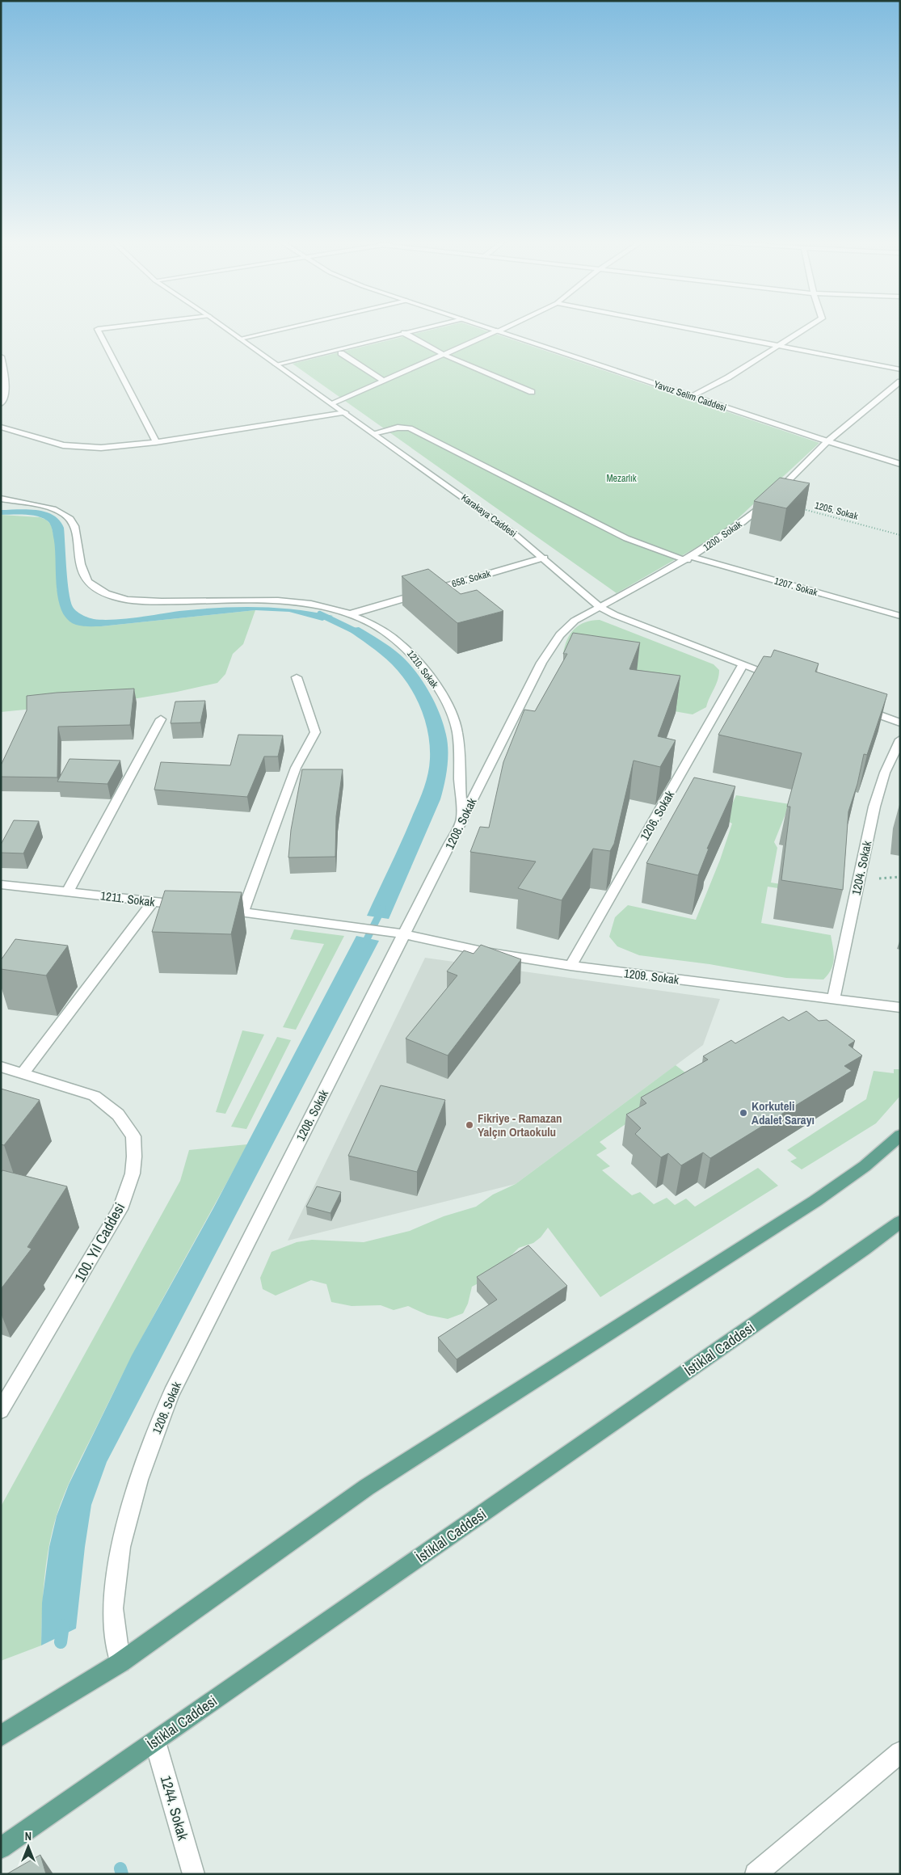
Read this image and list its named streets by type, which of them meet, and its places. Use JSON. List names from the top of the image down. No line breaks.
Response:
{"streets":{"main road":["İstiklal Caddesi"],"street":["Yavuz Selim Caddesi","Karakaya Caddesi","1200. Sokak","658. Sokak","1207. Sokak","1210. Sokak","1206. Sokak","1208. Sokak","1204. Sokak","1211. Sokak","1209. Sokak","100. Yıl Caddesi","1244. Sokak"],"path":["1205. Sokak"]},"crossings":[["Yavuz Selim Caddesi","1200. Sokak"],["1205. Sokak","1200. Sokak"],["Karakaya Caddesi","1200. Sokak"],["Karakaya Caddesi","658. Sokak"],["Karakaya Caddesi","1207. Sokak"],["Karakaya Caddesi","1206. Sokak"],["Karakaya Caddesi","1208. Sokak"],["1200. Sokak","1207. Sokak"],["1200. Sokak","1208. Sokak"],["658. Sokak","1210. Sokak"],["1210. Sokak","1208. Sokak"],["1206. Sokak","1209. Sokak"],["1208. Sokak","1209. Sokak"],["1204. Sokak","1209. Sokak"],["İstiklal Caddesi","1244. Sokak"]],"parks":["Mezarlık"],"places":["Korkuteli Adalet Sarayı","Fikriye - Ramazan Yalçın Ortaokulu"],"north":"top"}
